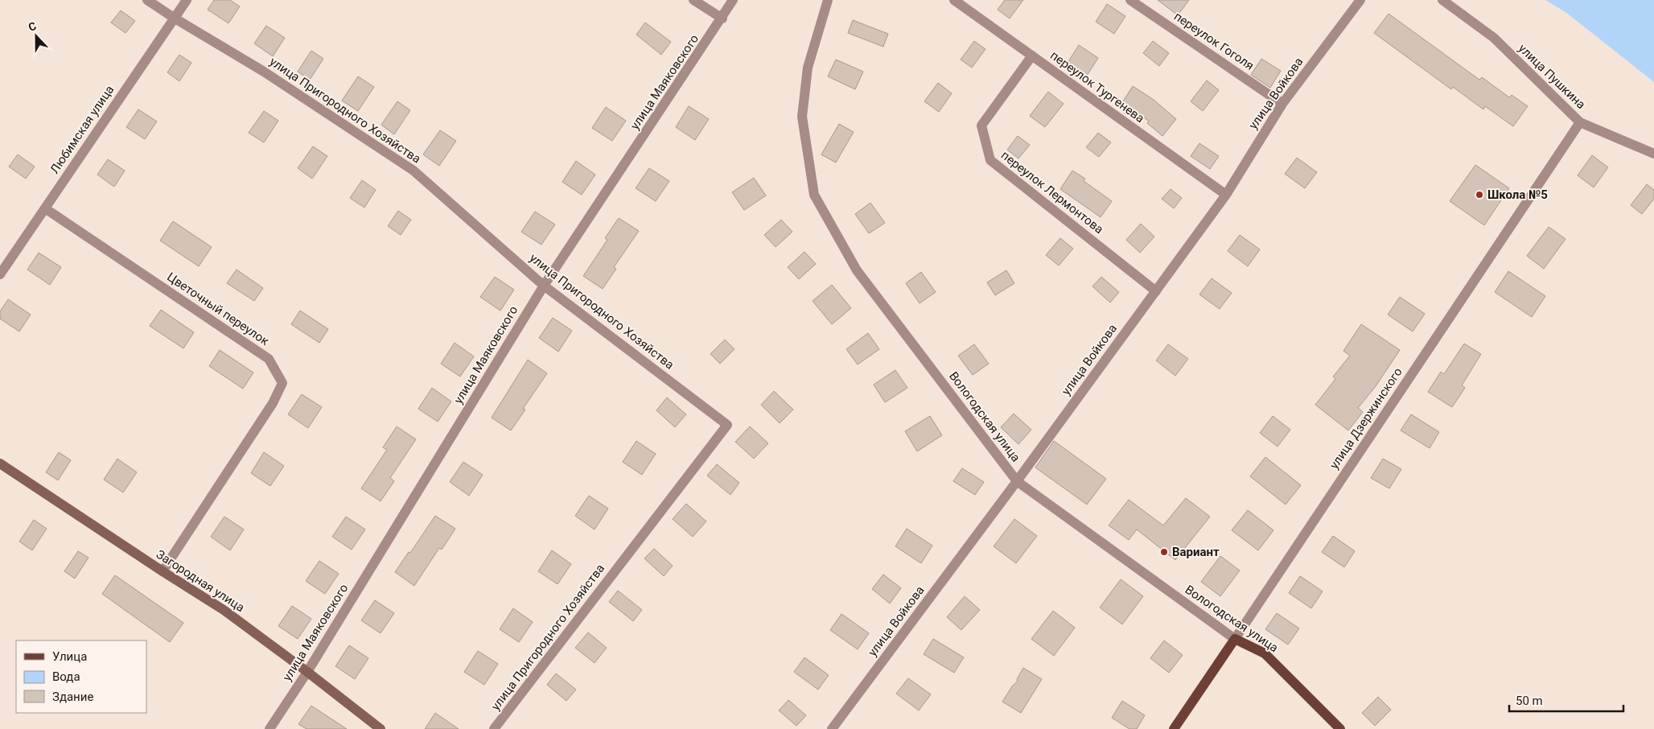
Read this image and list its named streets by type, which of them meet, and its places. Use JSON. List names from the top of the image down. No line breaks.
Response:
{"streets":{"main road":["Вологодская улица","улица Дзержинского"],"street":["переулок Гоголя","улица Пушкина","улица Маяковского","переулок Тургенева","улица Войкова","улица Пригородного Хозяйства","Любимская улица","переулок Лермонтова","Цветочный переулок","Загородная улица"]},"crossings":[["переулок Гоголя","улица Войкова"],["улица Пушкина","улица Дзержинского"],["улица Маяковского","улица Пригородного Хозяйства"],["улица Маяковского","Загородная улица"],["переулок Тургенева","улица Войкова"],["переулок Тургенева","переулок Лермонтова"],["улица Войкова","переулок Лермонтова"],["улица Войкова","Вологодская улица"],["улица Пригородного Хозяйства","Любимская улица"],["Любимская улица","Цветочный переулок"],["Цветочный переулок","Загородная улица"],["Вологодская улица","улица Дзержинского"]],"places":["Школа №5","Вариант"],"legend":["Улица","Вода","Здание"],"scale_bar":"50 m","north":"top"}
